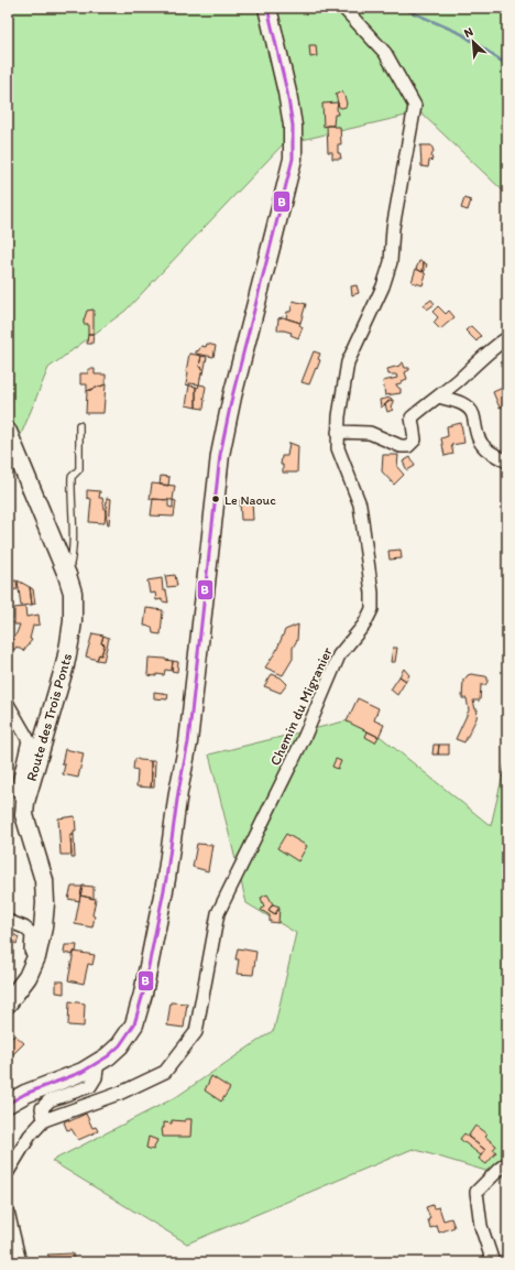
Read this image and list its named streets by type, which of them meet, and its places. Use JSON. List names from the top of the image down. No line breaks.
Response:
{"streets":{"main road":["Route des Trois Ponts"],"street":["Chemin du Migranier"]},"places":["Le Naouc"],"lines":["transit line B"],"north":"top left"}
